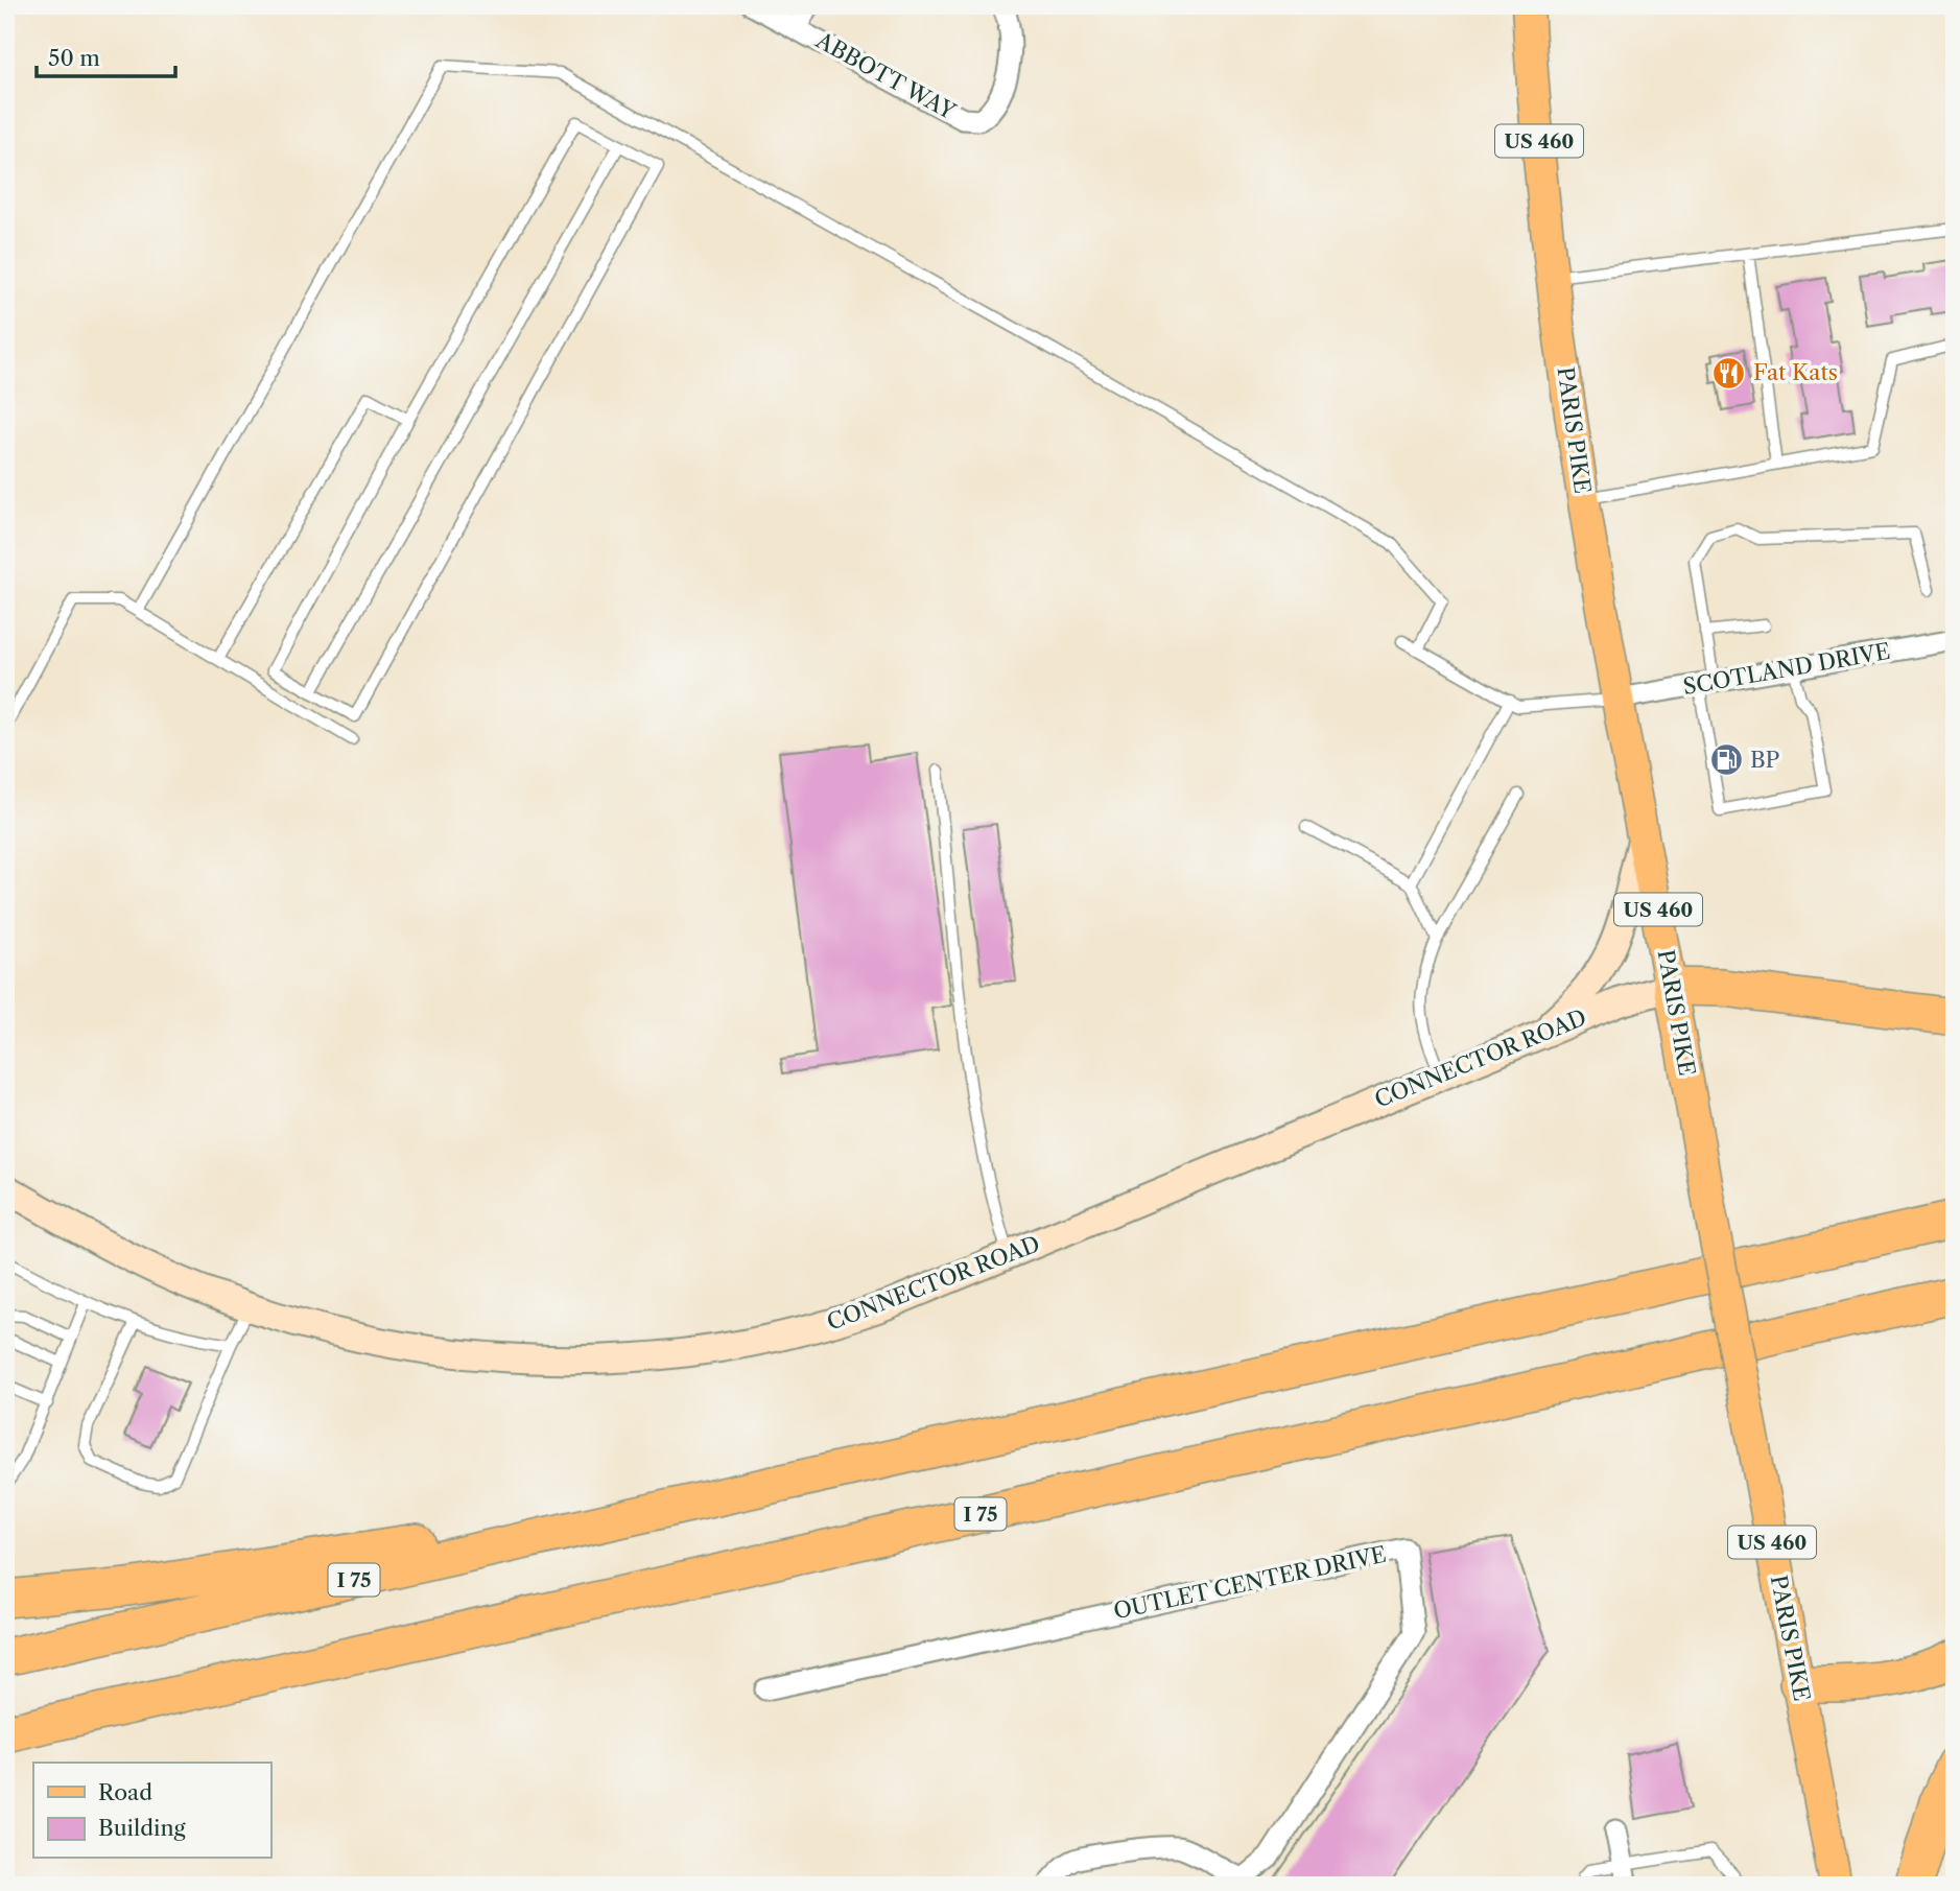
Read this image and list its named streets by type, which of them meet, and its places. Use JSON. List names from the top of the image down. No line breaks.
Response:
{"streets":{"highway":["I 75"],"main road":["US 460","PARIS PIKE","CONNECTOR ROAD"],"street":["ABBOTT WAY","SCOTLAND DRIVE","OUTLET CENTER DRIVE"]},"crossings":[["PARIS PIKE","SCOTLAND DRIVE"],["PARIS PIKE","CONNECTOR ROAD"]],"places":{"restaurant":["Fat Kats"],"fuel station":["BP"]},"legend":["Road","Building"],"scale_bar":"50 m"}
